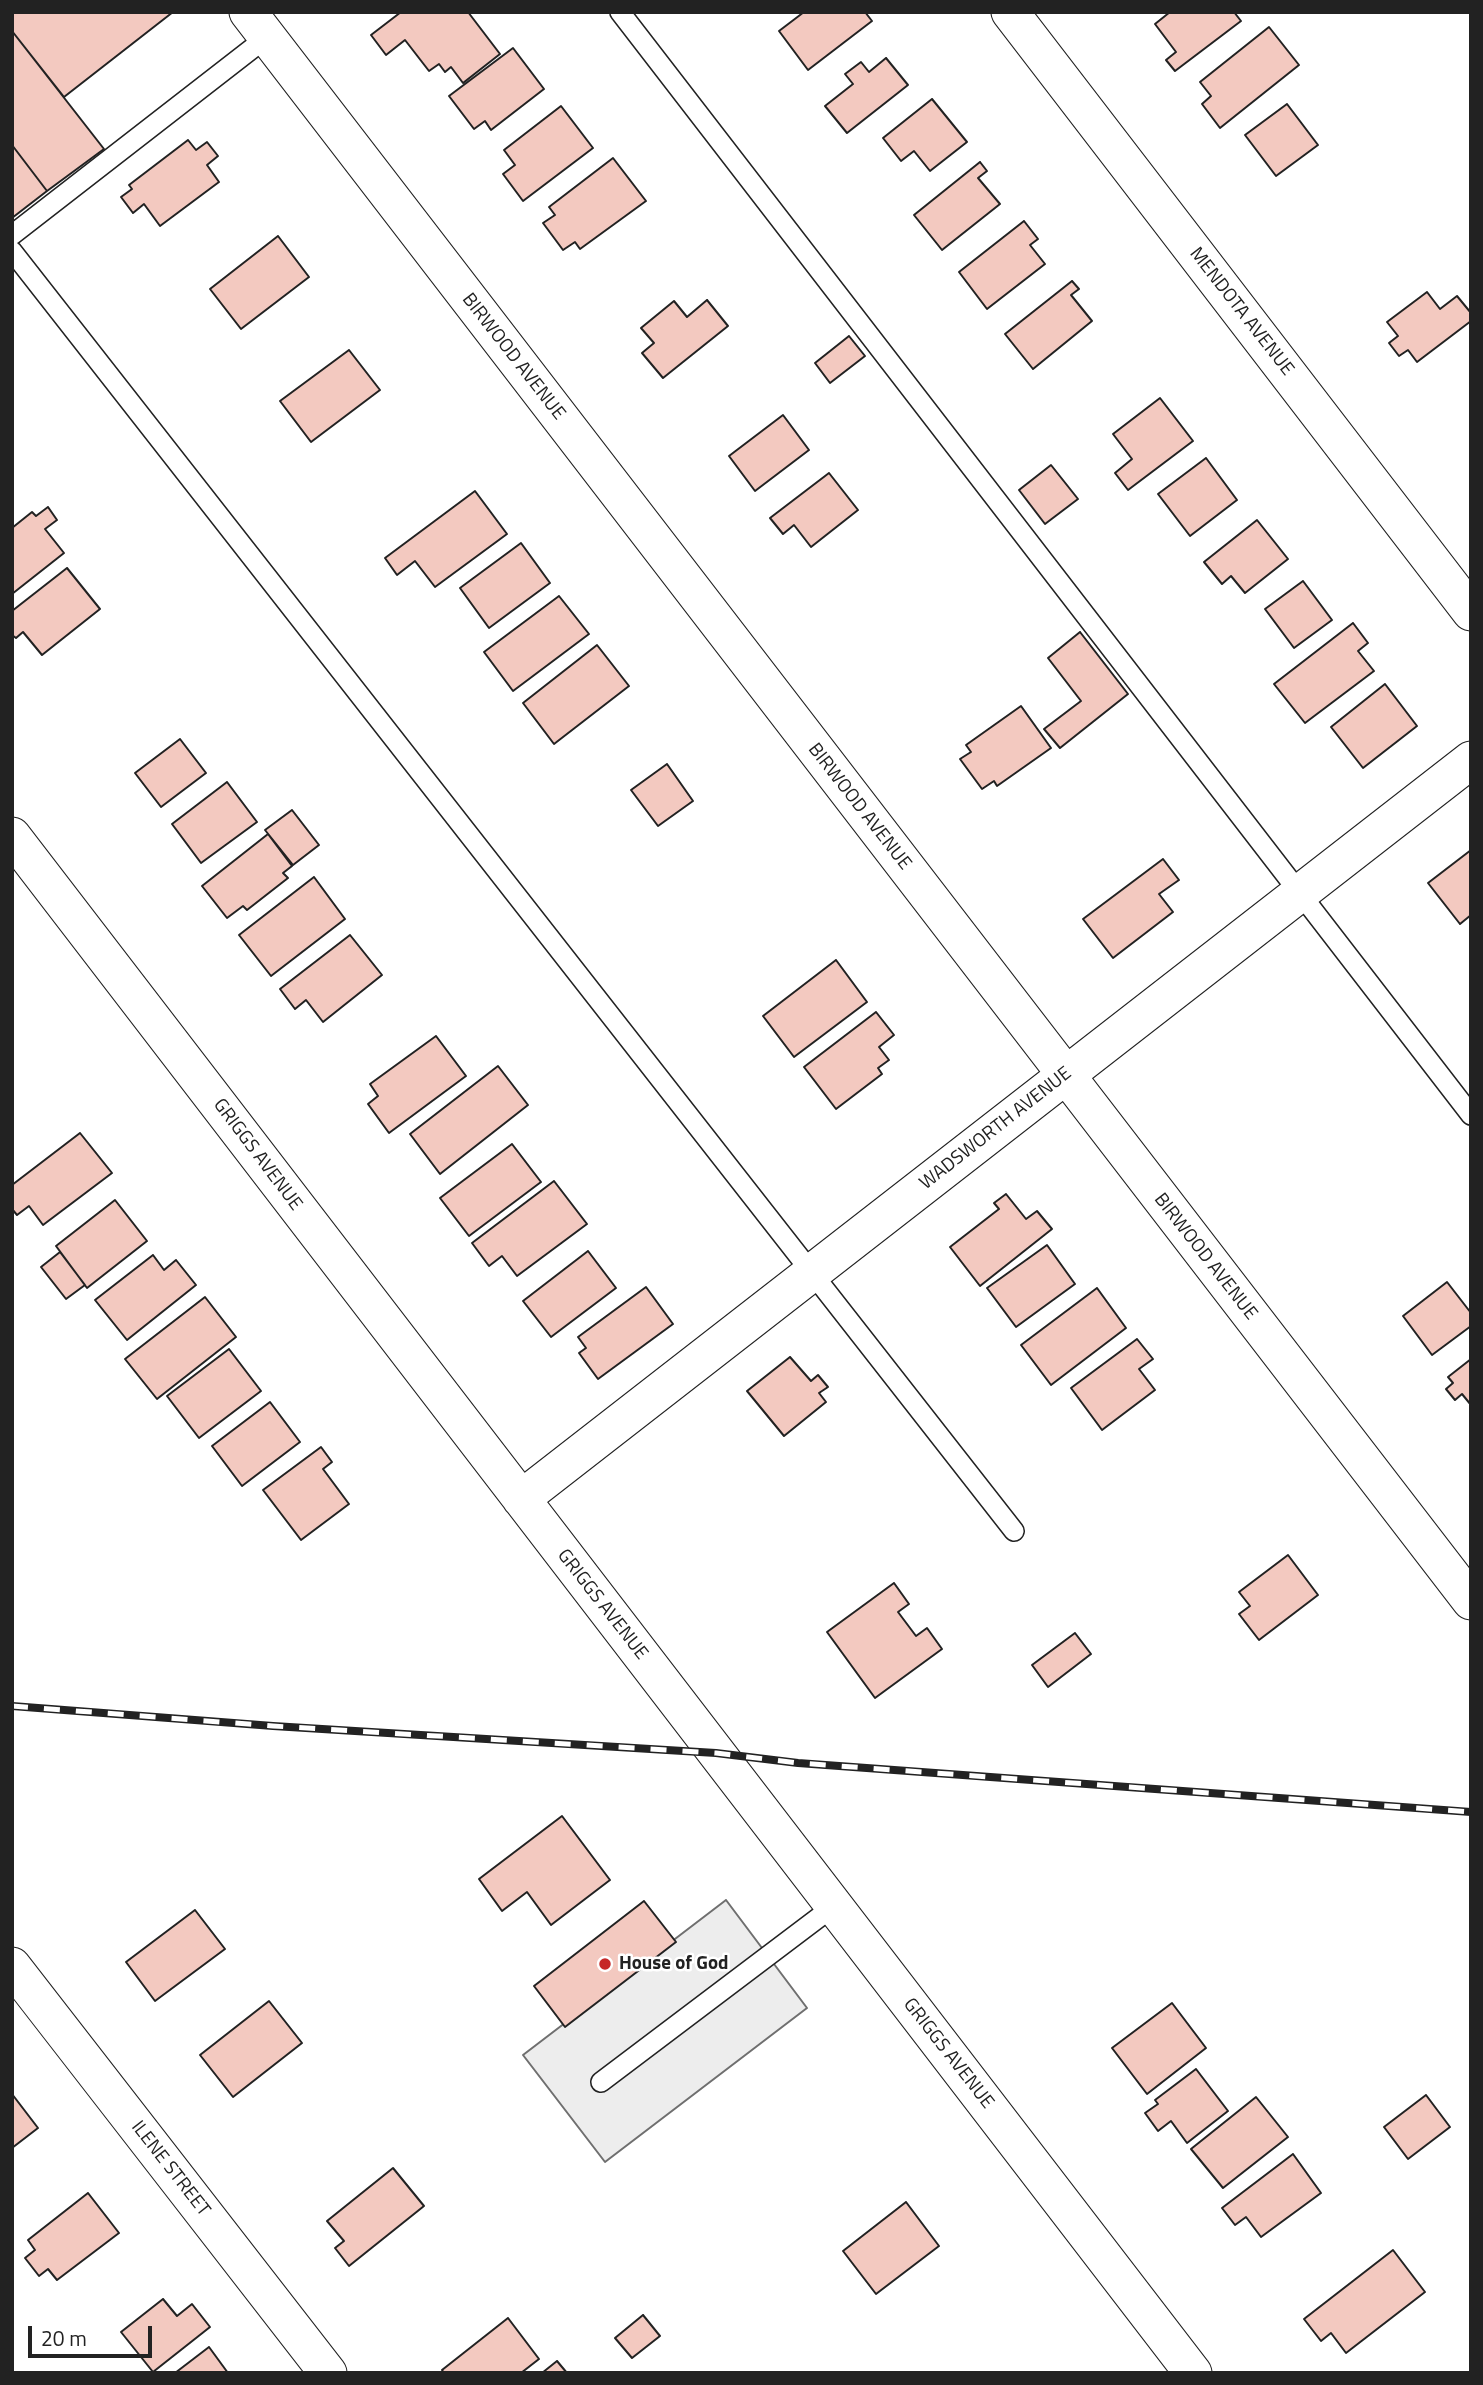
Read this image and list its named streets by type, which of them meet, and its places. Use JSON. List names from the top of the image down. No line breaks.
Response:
{"streets":{"street":["MENDOTA AVENUE","BIRWOOD AVENUE","WADSWORTH AVENUE","GRIGGS AVENUE","ILENE STREET"]},"crossings":[["BIRWOOD AVENUE","WADSWORTH AVENUE"],["WADSWORTH AVENUE","GRIGGS AVENUE"]],"places":["House of God"],"scale_bar":"20 m"}
